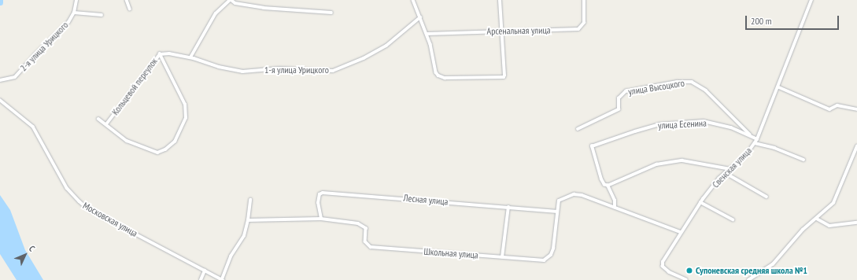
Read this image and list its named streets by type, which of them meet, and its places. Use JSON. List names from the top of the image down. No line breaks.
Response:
{"streets":{"street":["Арсенальная улица","2-я улица Урицкого","1-я улица Урицкого","Кольцевой переулок","улица Высоцкого","улица Есенина","Свенская улица","Лесная улица","Московская улица","Школьная улица"]},"crossings":[["1-я улица Урицкого","Кольцевой переулок"],["улица Высоцкого","улица Есенина"],["улица Есенина","Свенская улица"],["Свенская улица","Школьная улица"],["Лесная улица","Школьная улица"]],"places":["Супоневская средняя школа №1"],"scale_bar":"200 m","north":"top right"}
